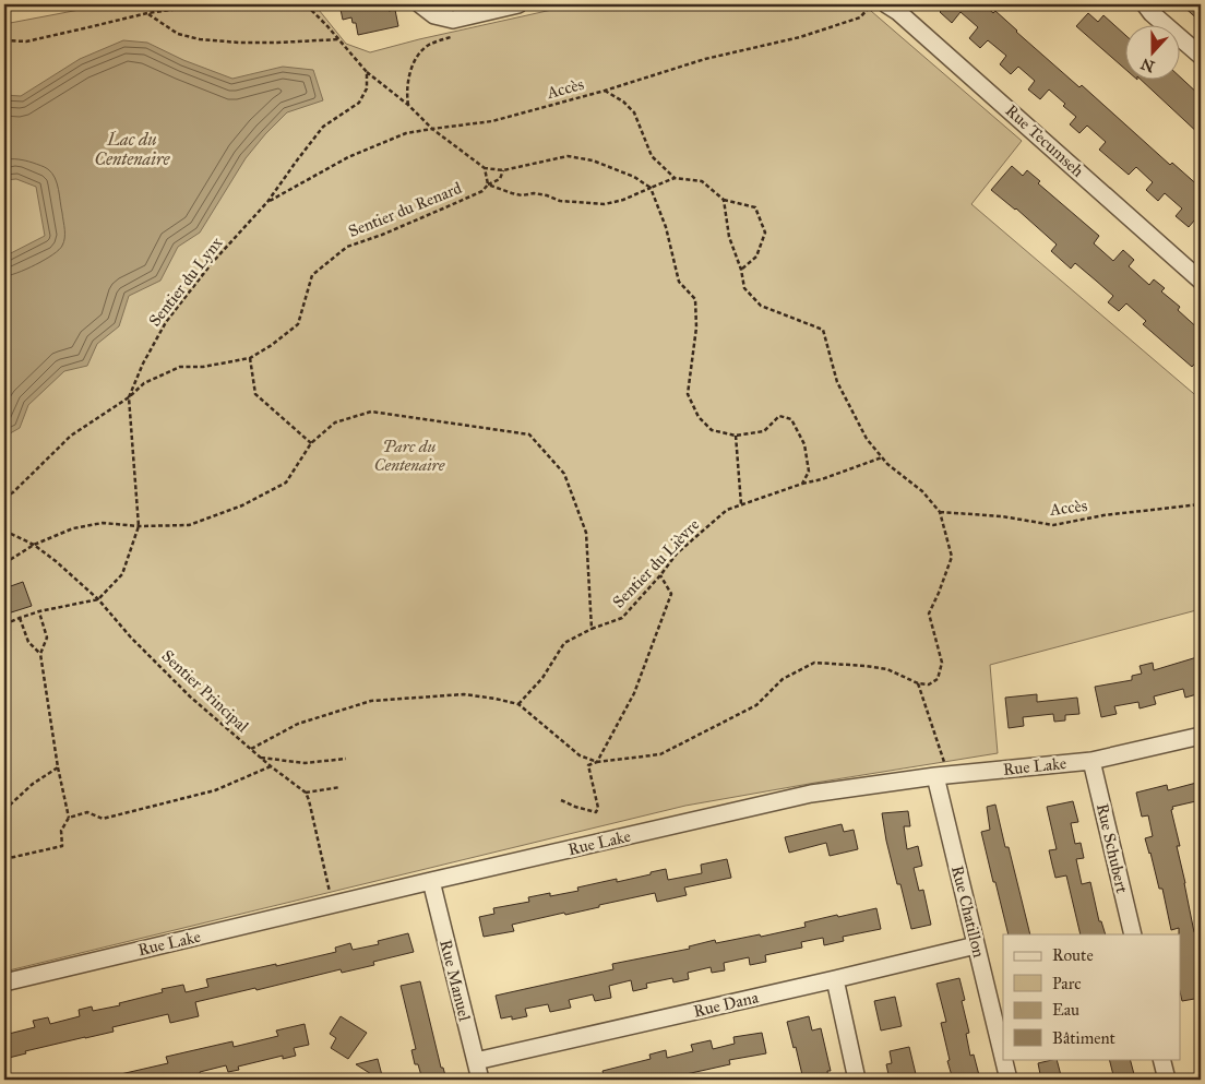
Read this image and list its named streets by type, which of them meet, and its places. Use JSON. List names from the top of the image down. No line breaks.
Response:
{"streets":{"street":["Rue Tecumseh","Rue Lake","Rue Schubert","Rue Chatillon","Rue Manuel","Rue Dana"],"path":["Accès","Sentier du Renard","Sentier du Lynx","Sentier du Lièvre","Sentier Principal"]},"crossings":[["Accès","Sentier du Lynx"],["Sentier du Renard","Sentier du Lynx"],["Sentier du Lynx","Sentier du Lièvre"],["Sentier du Lynx","Sentier Principal"],["Sentier du Lièvre","Sentier Principal"],["Rue Lake","Rue Schubert"],["Rue Lake","Rue Chatillon"],["Rue Lake","Rue Manuel"],["Rue Chatillon","Rue Dana"],["Rue Manuel","Rue Dana"]],"water":["Lac du Centenaire"],"parks":["Parc du Centenaire"],"legend":["Route","Parc","Eau","Bâtiment"],"north":"bottom"}
